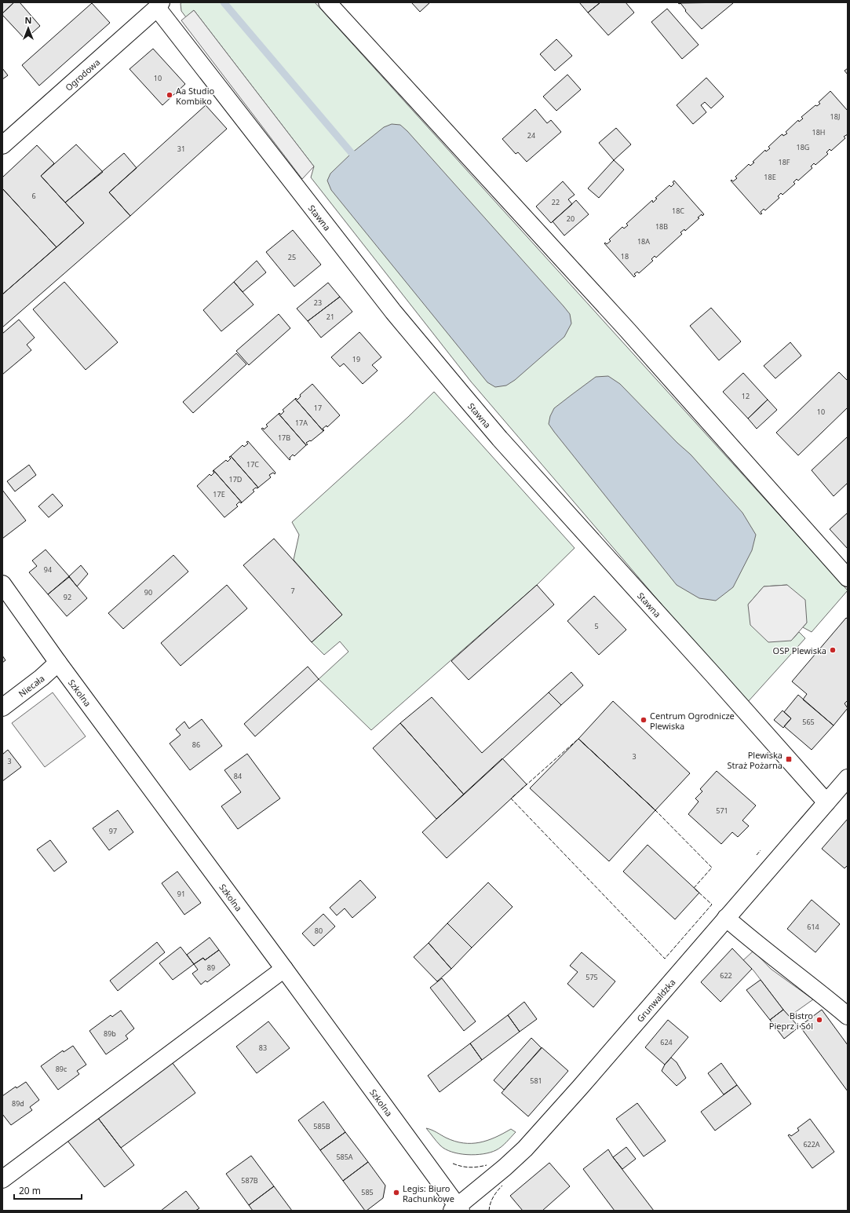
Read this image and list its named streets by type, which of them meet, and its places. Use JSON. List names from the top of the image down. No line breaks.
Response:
{"streets":{"street":["Ogrodowa","Stawna","Niecała","Szkolna","Grunwaldzka"]},"crossings":[["Ogrodowa","Stawna"],["Stawna","Grunwaldzka"],["Niecała","Szkolna"],["Szkolna","Grunwaldzka"]],"places":{"other":["Aa Studio Kombiko","OSP Plewiska","Centrum Ogrodnicze Plewiska","Bistro Pieprz i Sól","Legis: Biuro Rachunkowe"],"transit":["Plewiska Straż Pożarna"]},"house_numbers":["10","18J","18H","24","18G","31","18F","18E","6","22","18C","20","18B","18A","18","25","23","21","19","12","17","10","17A","17B","17C","17D","17E","94","7","90","92","5","565","86","3","3","84","571","97","91","614","80","89","622","575","89b","624","83","89c","581","89d","585B","622A","585A","587B","585"],"scale_bar":"20 m","north":"top"}
